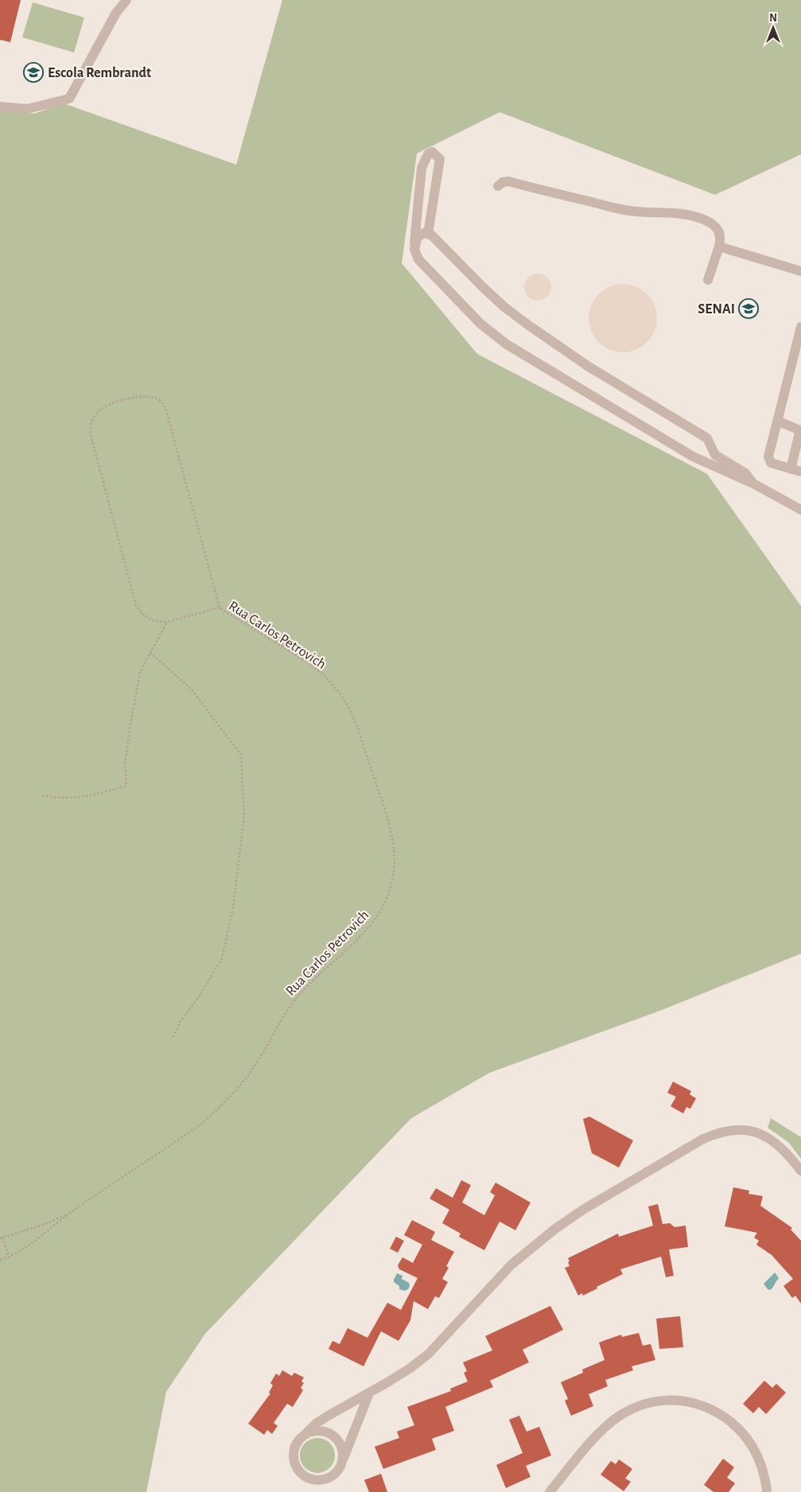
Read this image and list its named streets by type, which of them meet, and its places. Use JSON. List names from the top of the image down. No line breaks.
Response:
{"streets":{"path":["Rua Carlos Petrovich"]},"places":{"school or university":["Escola Rembrandt","SENAI"]},"north":"top"}
